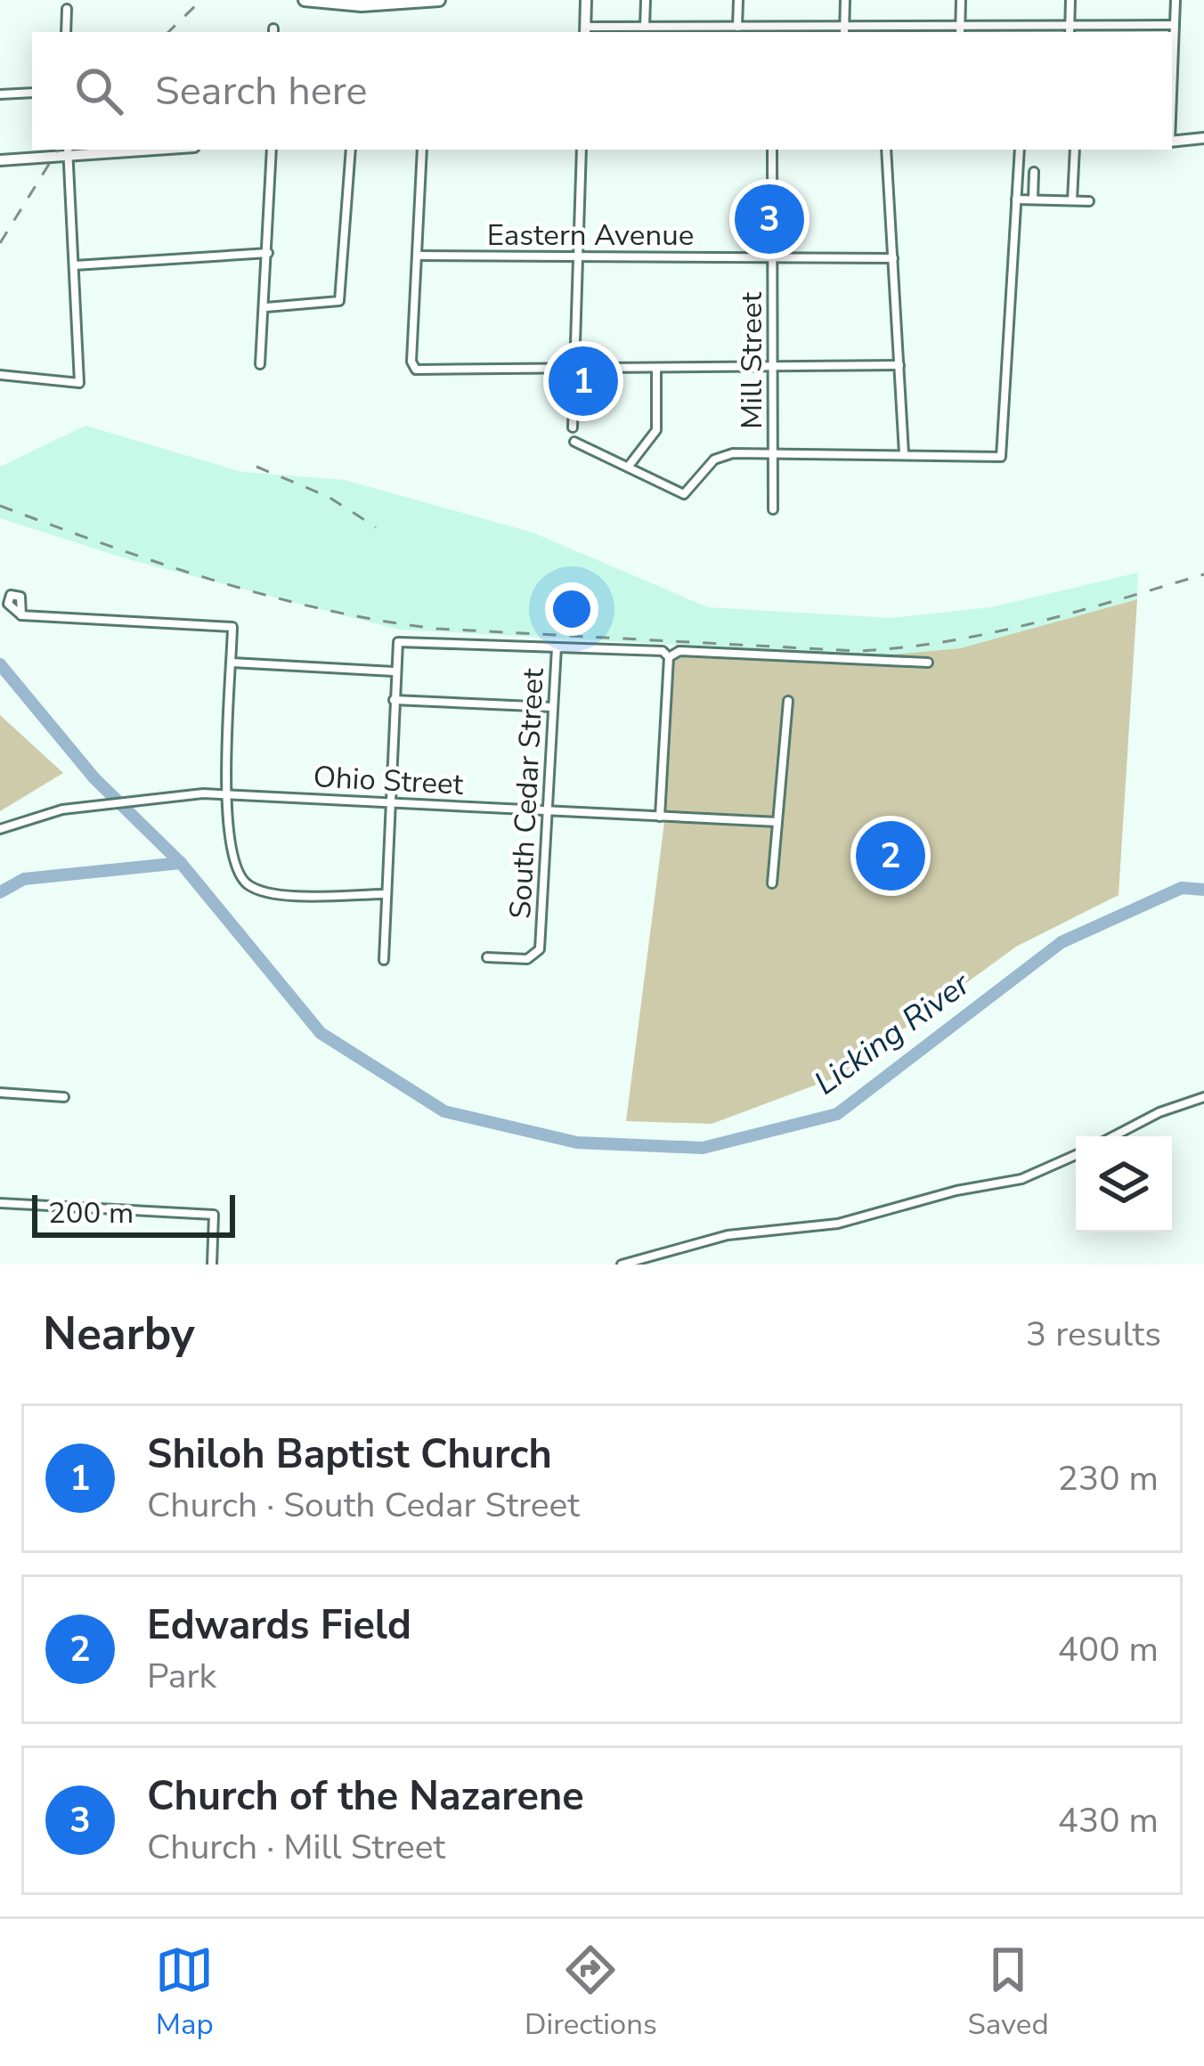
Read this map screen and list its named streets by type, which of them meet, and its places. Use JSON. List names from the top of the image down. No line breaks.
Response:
{"streets":{"street":["Eastern Avenue","Mill Street","Ohio Street","South Cedar Street"]},"crossings":[["Eastern Avenue","Mill Street"],["Ohio Street","South Cedar Street"]],"water":["Licking River"],"scale_bar":"200 m","page":{"search":"Search here","pins":["3","1","2"],"scale":"200 m","heading":["Nearby","3 results"],"list":[{"mark":"1","name":"Shiloh Baptist Church","note":"Church · South Cedar Street","value":"230 m"},{"mark":"2","name":"Edwards Field","note":"Park","value":"400 m"},{"mark":"3","name":"Church of the Nazarene","note":"Church · Mill Street","value":"430 m"}],"nav":["Map","Directions","Saved"]}}
